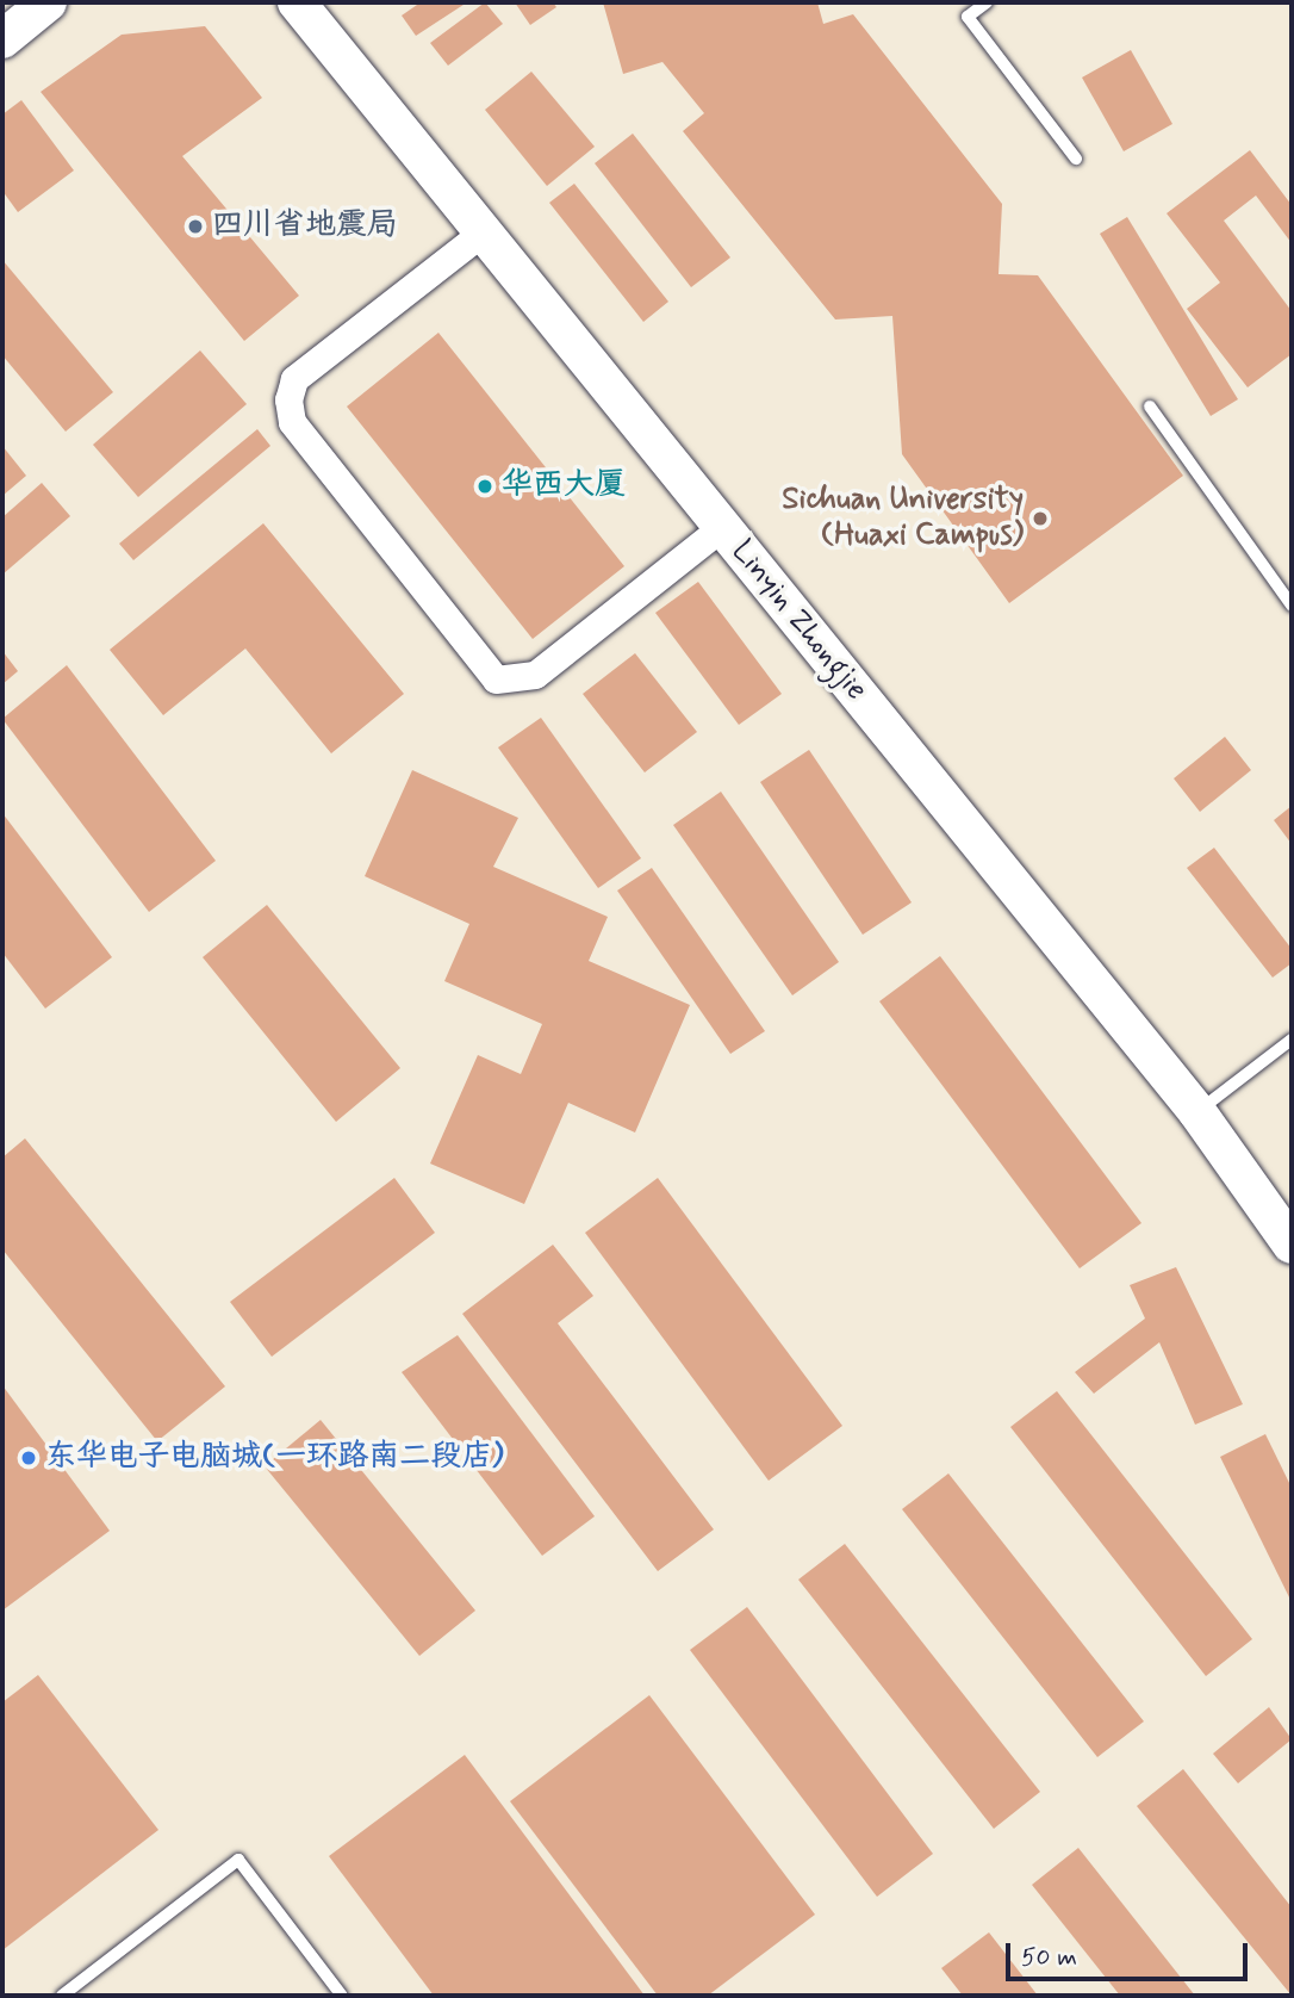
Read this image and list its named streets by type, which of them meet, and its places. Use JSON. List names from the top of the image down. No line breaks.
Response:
{"streets":{"street":["Linyin Zhongjie"]},"places":["四川省地震局","华西大厦","Sichuan University (Huaxi Campus)","东华电子电脑城(一环路南二段店)"],"scale_bar":"50 m"}
